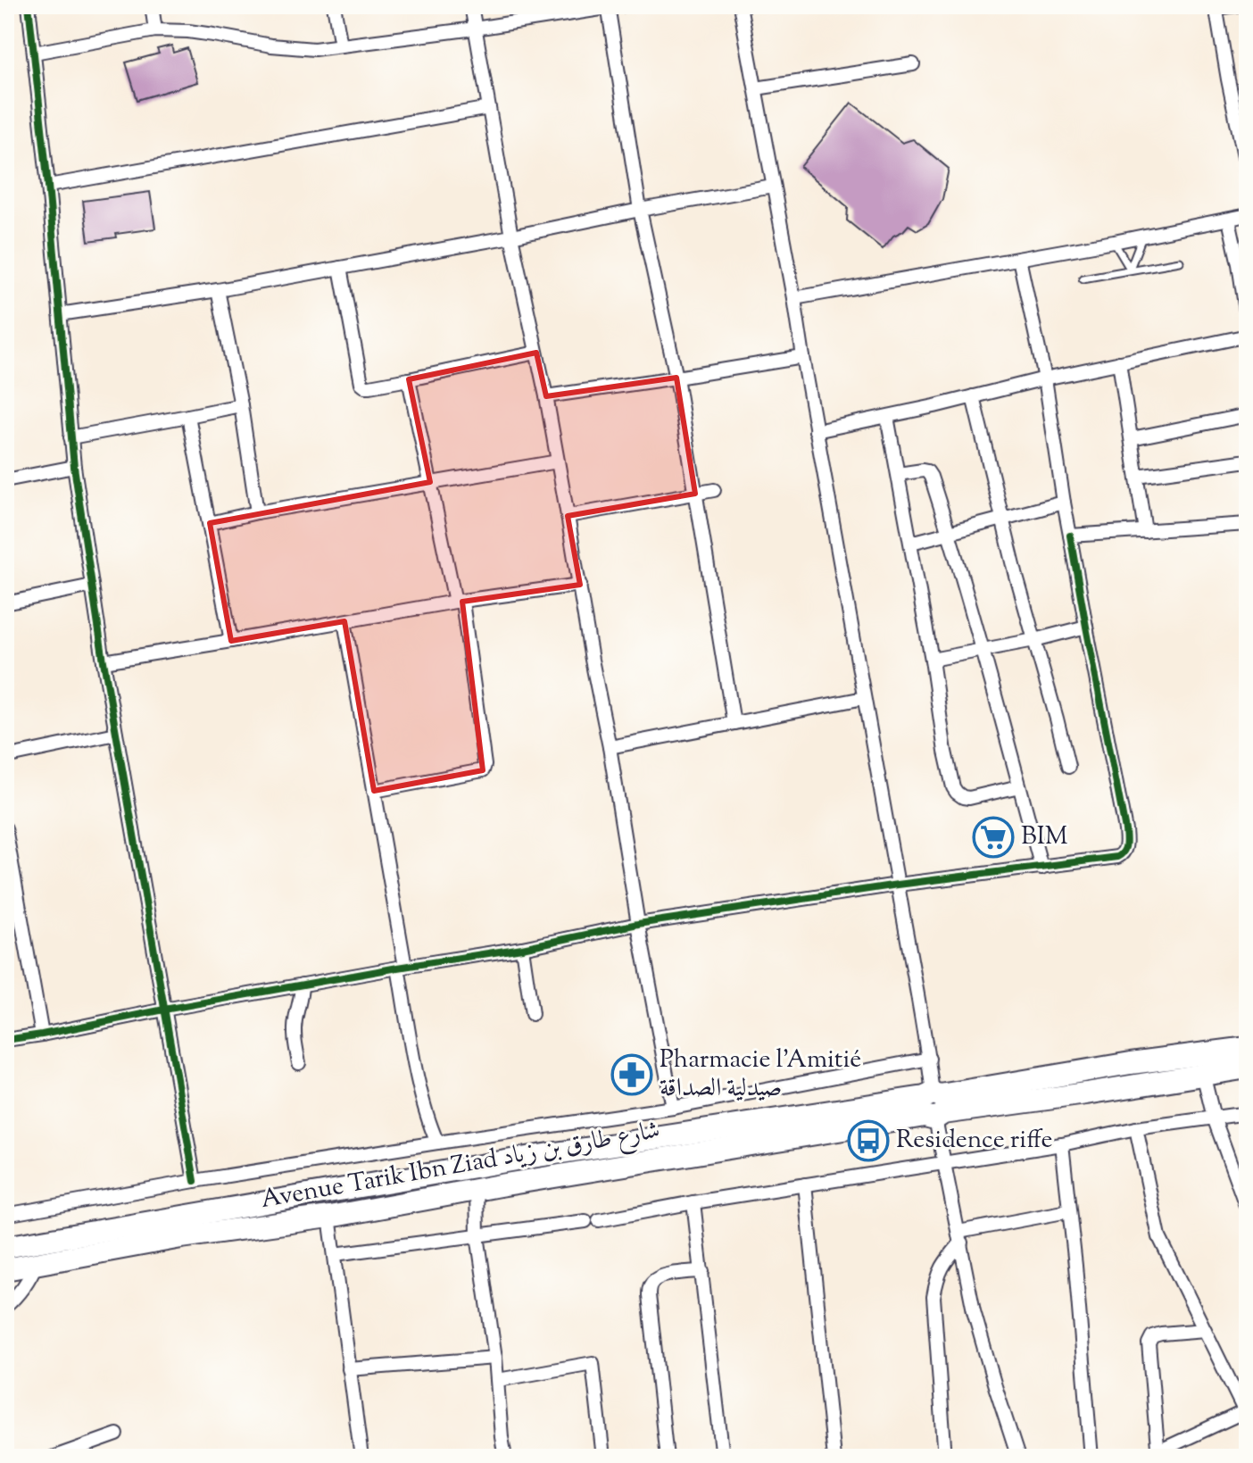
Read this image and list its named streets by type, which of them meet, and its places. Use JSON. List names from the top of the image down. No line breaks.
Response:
{"streets":{"main road":["Avenue Tarik Ibn Ziad شارع طارق بن زياد"]},"places":{"supermarket":["BIM"],"pharmacy":["Pharmacie l'Amitié صيدلية الصداقة"],"bus stop":["Residence riffe"]}}
